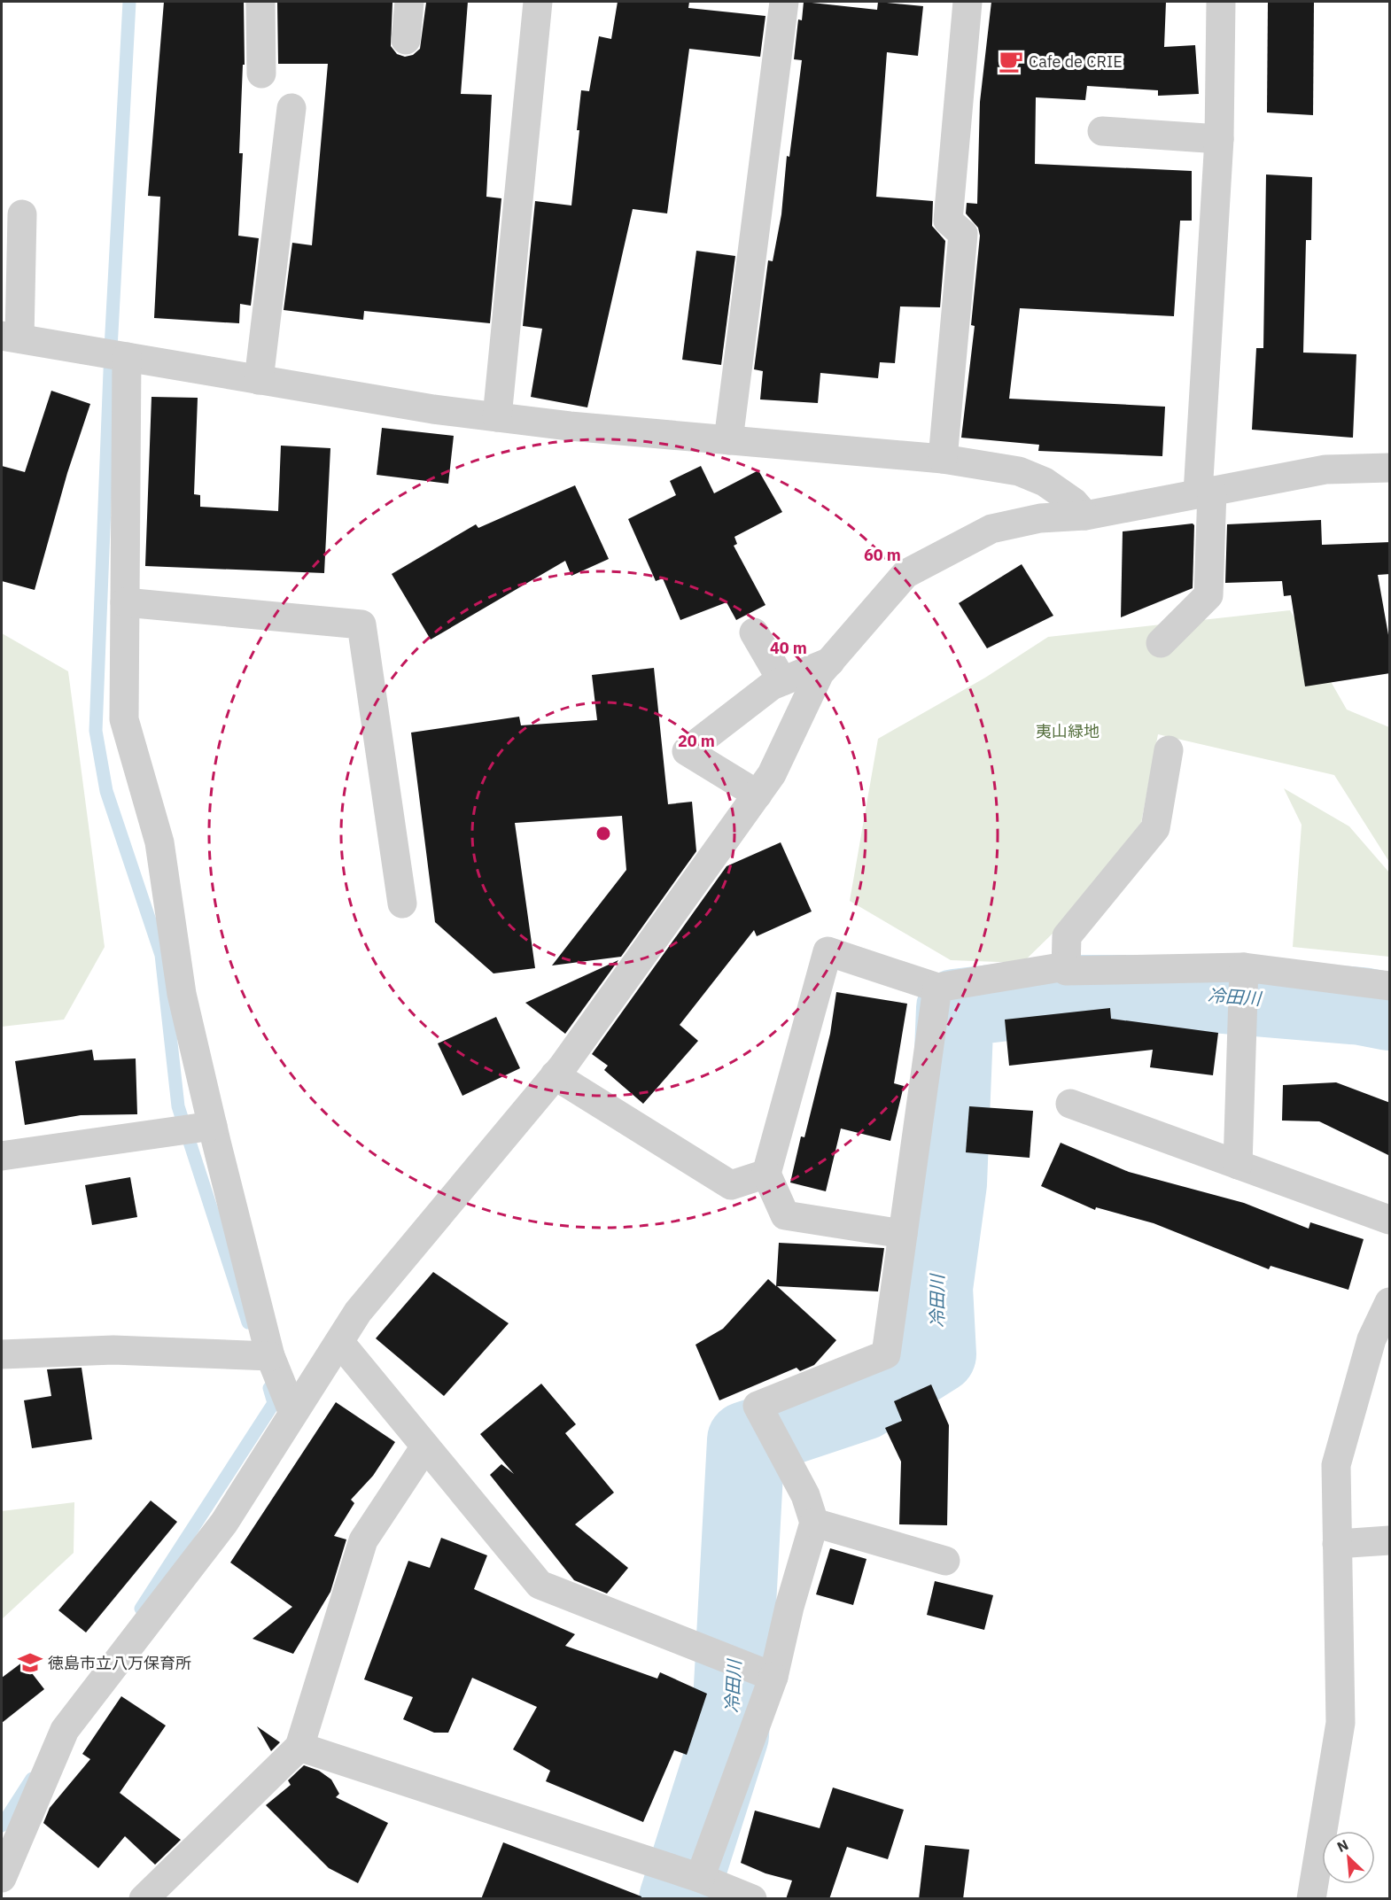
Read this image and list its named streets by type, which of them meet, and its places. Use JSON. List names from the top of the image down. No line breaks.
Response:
{"water":["冷田川"],"parks":["夷山緑地"],"places":{"cafe":["Cafe de CRIE"],"school or university":["徳島市立八万保育所"]},"north":"top left","rings":["60 m","40 m","20 m"]}
